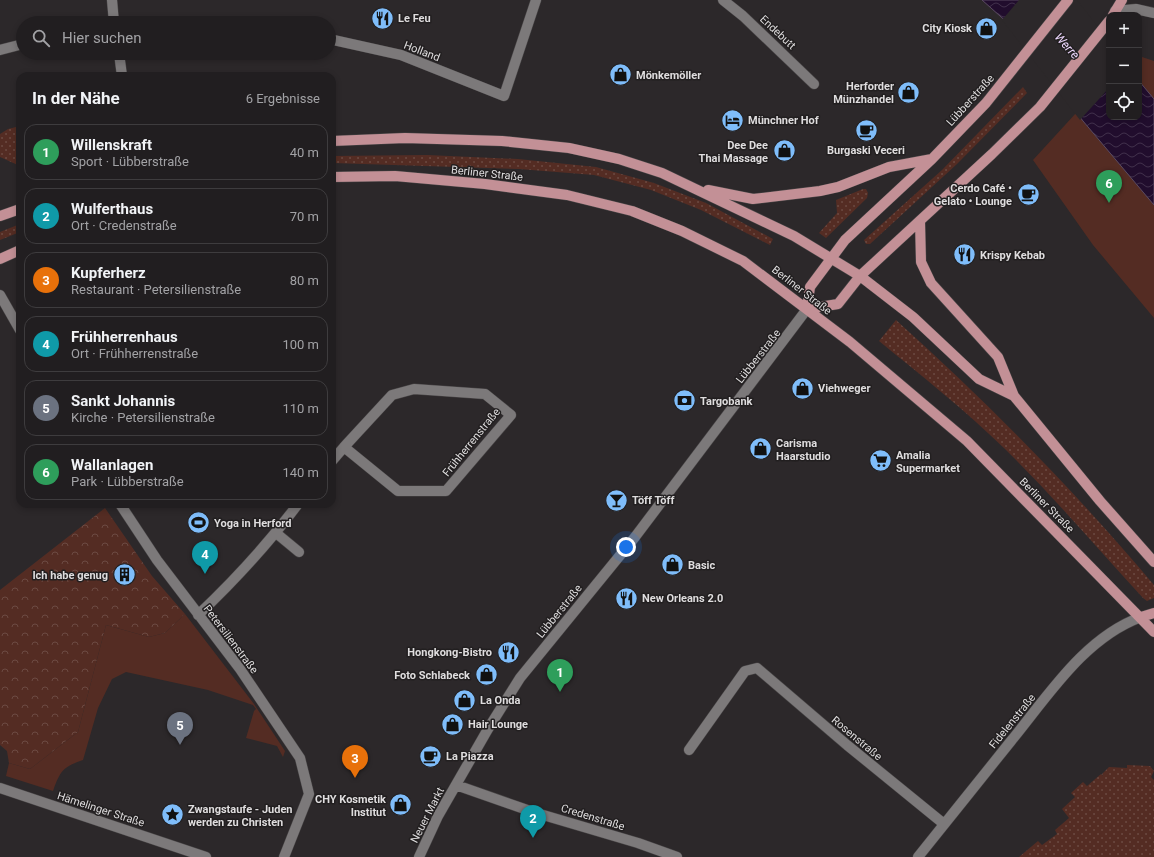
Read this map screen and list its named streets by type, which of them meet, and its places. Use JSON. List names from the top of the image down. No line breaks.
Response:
{"streets":{"main road":["Lübberstraße","Berliner Straße"],"street":["Endebutt","Holland","Frühherrenstraße","Petersilienstraße","Fidelenstraße","Rosenstraße","Hämelinger Straße","Neuer Markt","Credenstraße"]},"crossings":[["Lübberstraße","Berliner Straße"],["Lübberstraße","Neuer Markt"],["Lübberstraße","Credenstraße"],["Berliner Straße","Fidelenstraße"],["Fidelenstraße","Rosenstraße"],["Neuer Markt","Credenstraße"]],"water":["Werre"],"places":{"restaurant":["Le Feu","Krispy Kebab","New Orleans 2.0","Hongkong-Bistro"],"shop":["City Kiosk","Mönkemöller","Herforder Münzhandel","Dee Dee Thai Massage","Viehweger","Carisma Haarstudio","Basic","Foto Schlabeck","La Onda","Hair Lounge","CHY Kosmetik Institut"],"hotel":["Münchner Hof"],"cafe":["Burgaski Veceri","Cerdo Café • Gelato • Lounge","La Piazza"],"bank":["Targobank"],"supermarket":["Amalia Supermarket"],"bar":["Töff Töff"],"sports":["Yoga in Herford"],"building":["Ich habe genug"],"place":["Zwangstaufe - Juden werden zu Christen"]},"page":{"map_buttons":["+","−"],"search":"Hier suchen","heading":["In der Nähe","6 Ergebnisse"],"list":[{"mark":"1","name":"Willenskraft","note":"Sport · Lübberstraße","value":"40 m"},{"mark":"2","name":"Wulferthaus","note":"Ort · Credenstraße","value":"70 m"},{"mark":"3","name":"Kupferherz","note":"Restaurant · Petersilienstraße","value":"80 m"},{"mark":"4","name":"Frühherrenhaus","note":"Ort · Frühherrenstraße","value":"100 m"},{"mark":"5","name":"Sankt Johannis","note":"Kirche · Petersilienstraße","value":"110 m"},{"mark":"6","name":"Wallanlagen","note":"Park · Lübberstraße","value":"140 m"}],"pins":["6","4","1","5","3","2"]}}
